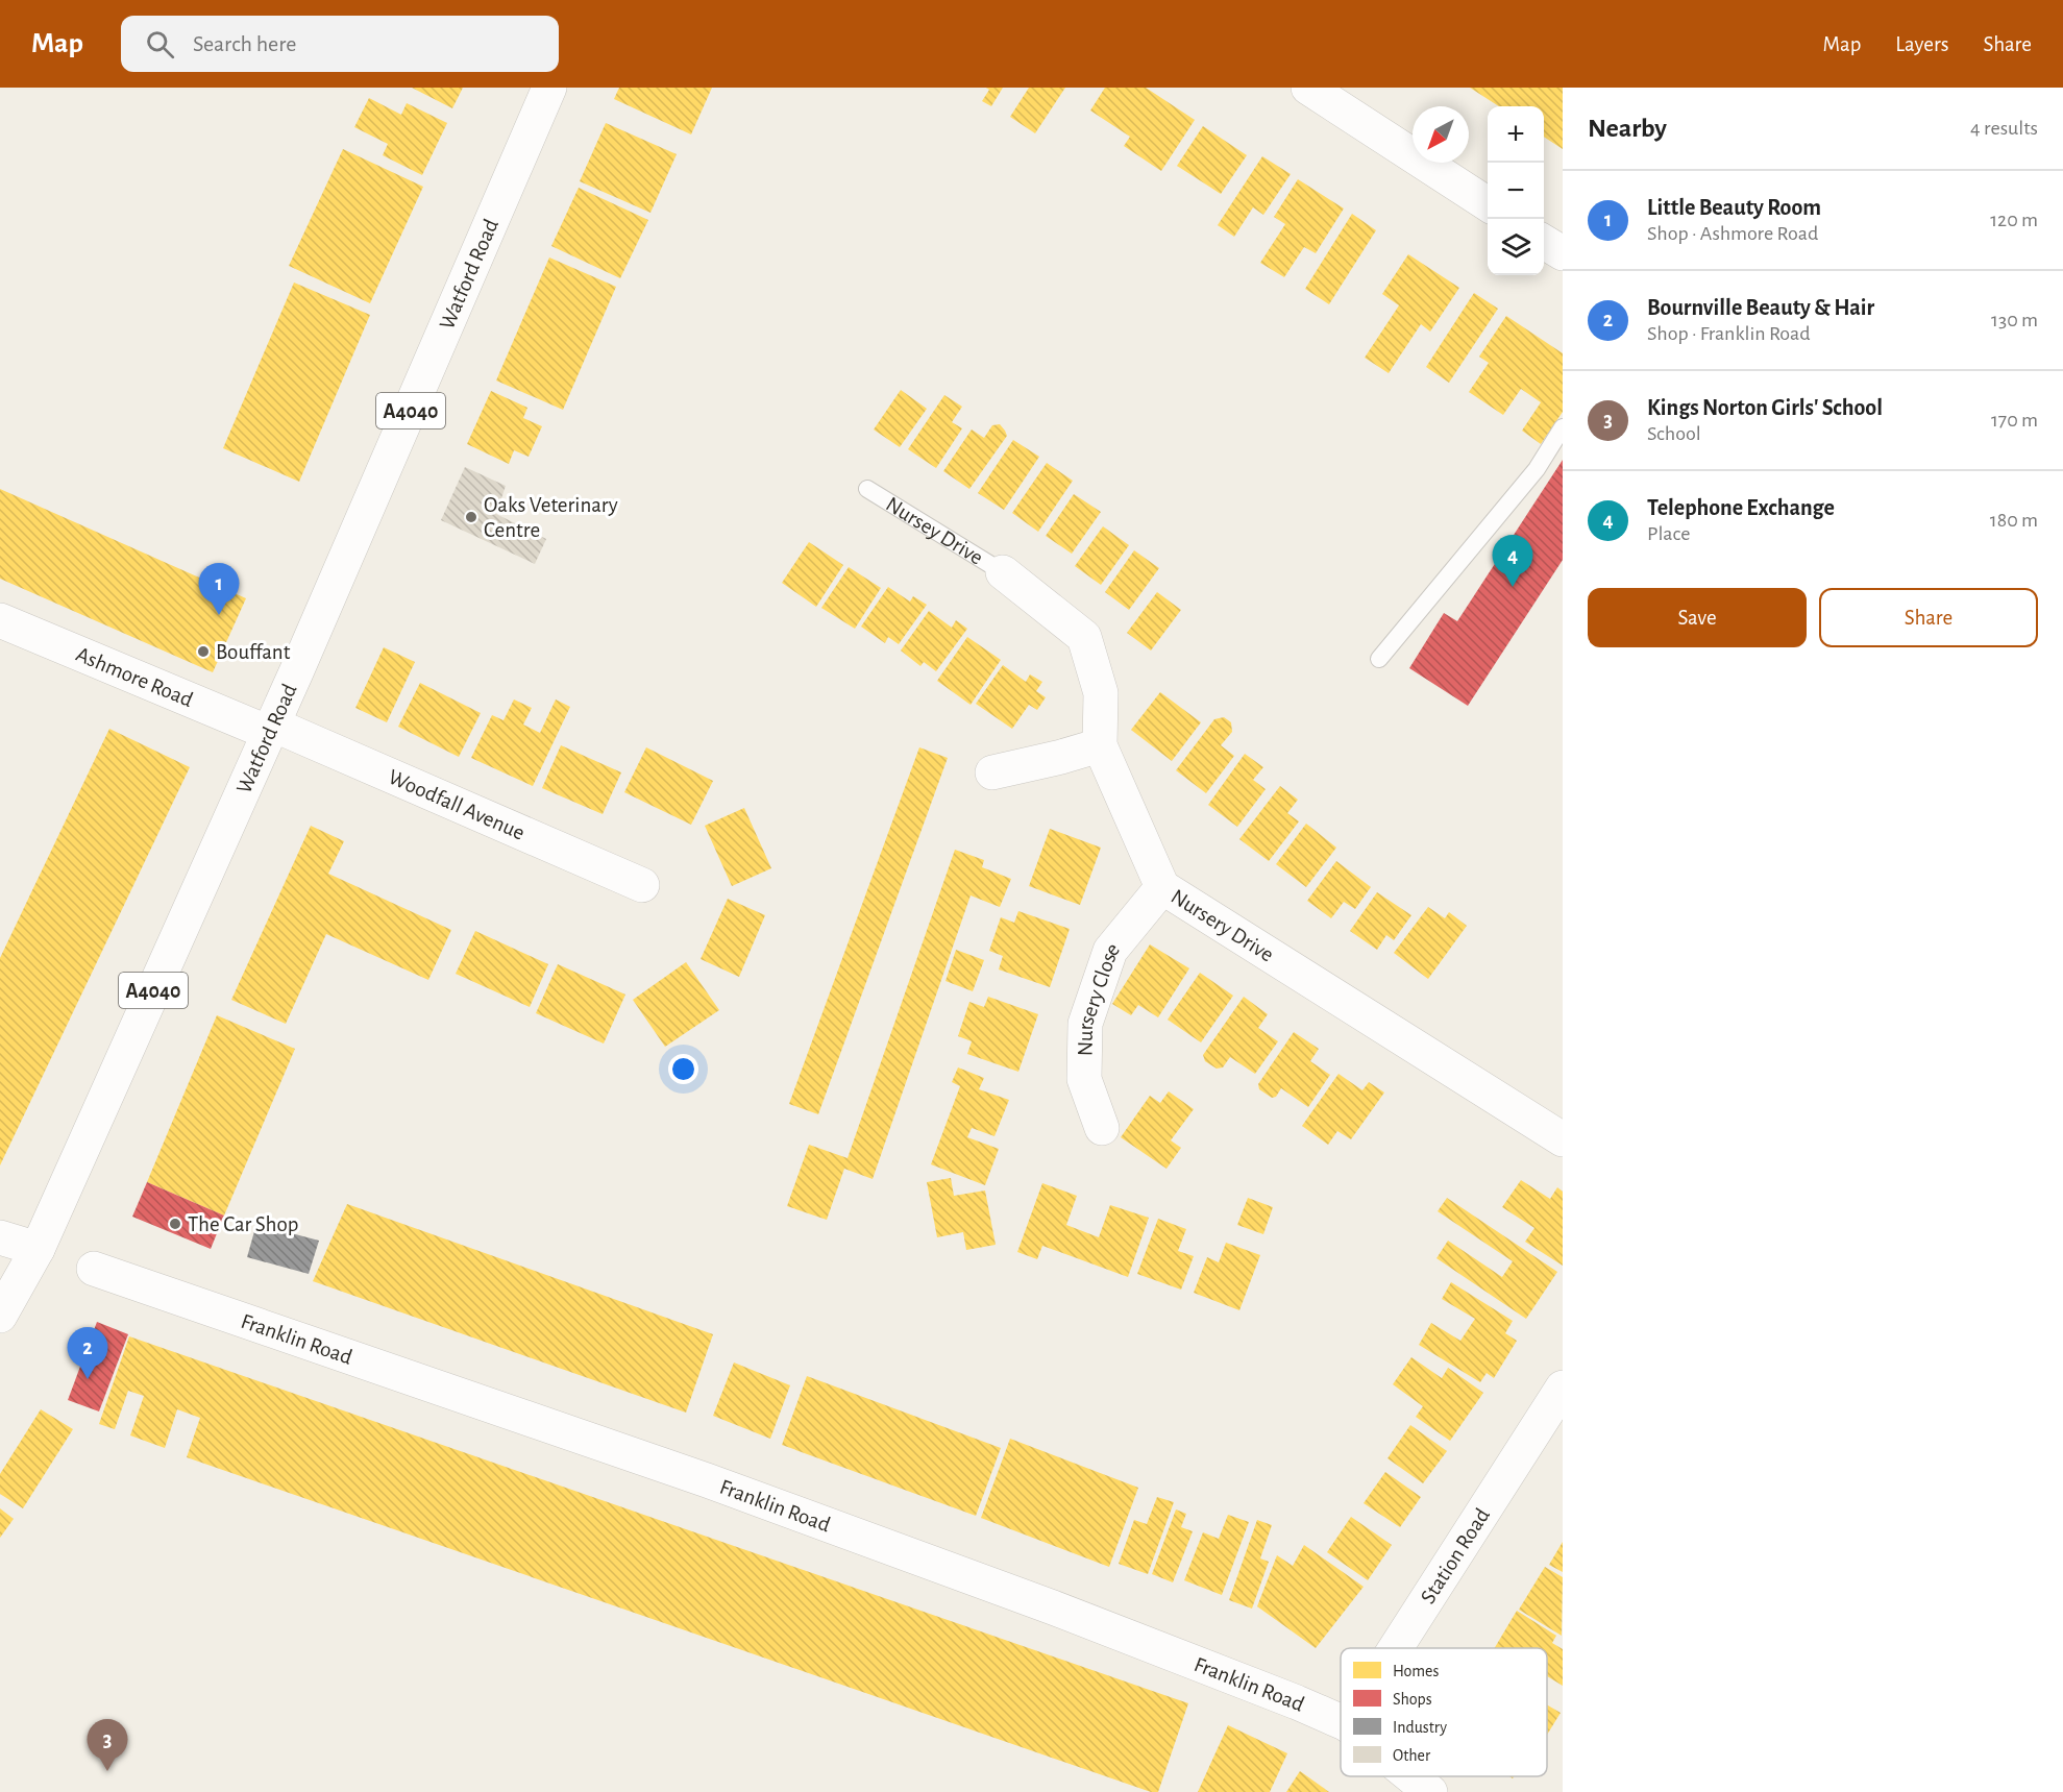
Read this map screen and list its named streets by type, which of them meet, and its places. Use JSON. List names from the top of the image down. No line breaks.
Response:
{"streets":{"main road":["Watford Road","A4040","Ashmore Road","Woodfall Avenue","Nursery Drive","Nursery Close","Franklin Road","Station Road"],"lane":["Nursey Drive"]},"crossings":[["Watford Road","A4040"],["Watford Road","Ashmore Road"],["Watford Road","Woodfall Avenue"],["Nursey Drive","Nursery Drive"],["Ashmore Road","Woodfall Avenue"],["Nursery Drive","Nursery Close"]],"places":["Oaks Veterinary Centre","Bouffant","The Car Shop"],"legend":["Homes","Shops","Industry","Other"],"north":"bottom left","page":{"header":"Map","search":"Search here","nav":["Map","Layers","Share"],"heading":["Nearby","4 results"],"map_buttons":["+","−"],"list":[{"mark":"1","name":"Little Beauty Room","note":"Shop · Ashmore Road","value":"120 m"},{"mark":"2","name":"Bournville Beauty & Hair","note":"Shop · Franklin Road","value":"130 m"},{"mark":"3","name":"Kings Norton Girls' School","note":"School","value":"170 m"},{"mark":"4","name":"Telephone Exchange","note":"Place","value":"180 m"}],"pins":["4","1","2","3"],"buttons":["Save","Share"]}}
